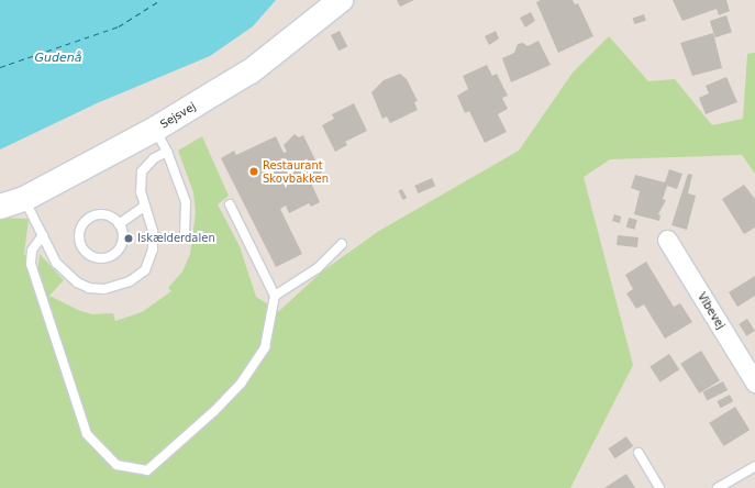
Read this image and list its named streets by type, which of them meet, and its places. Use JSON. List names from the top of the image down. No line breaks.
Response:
{"streets":{"street":["Sejsvej","Vibevej"]},"water":["Gudenå"],"places":["Restaurant Skovbakken","Iskælderdalen"]}
